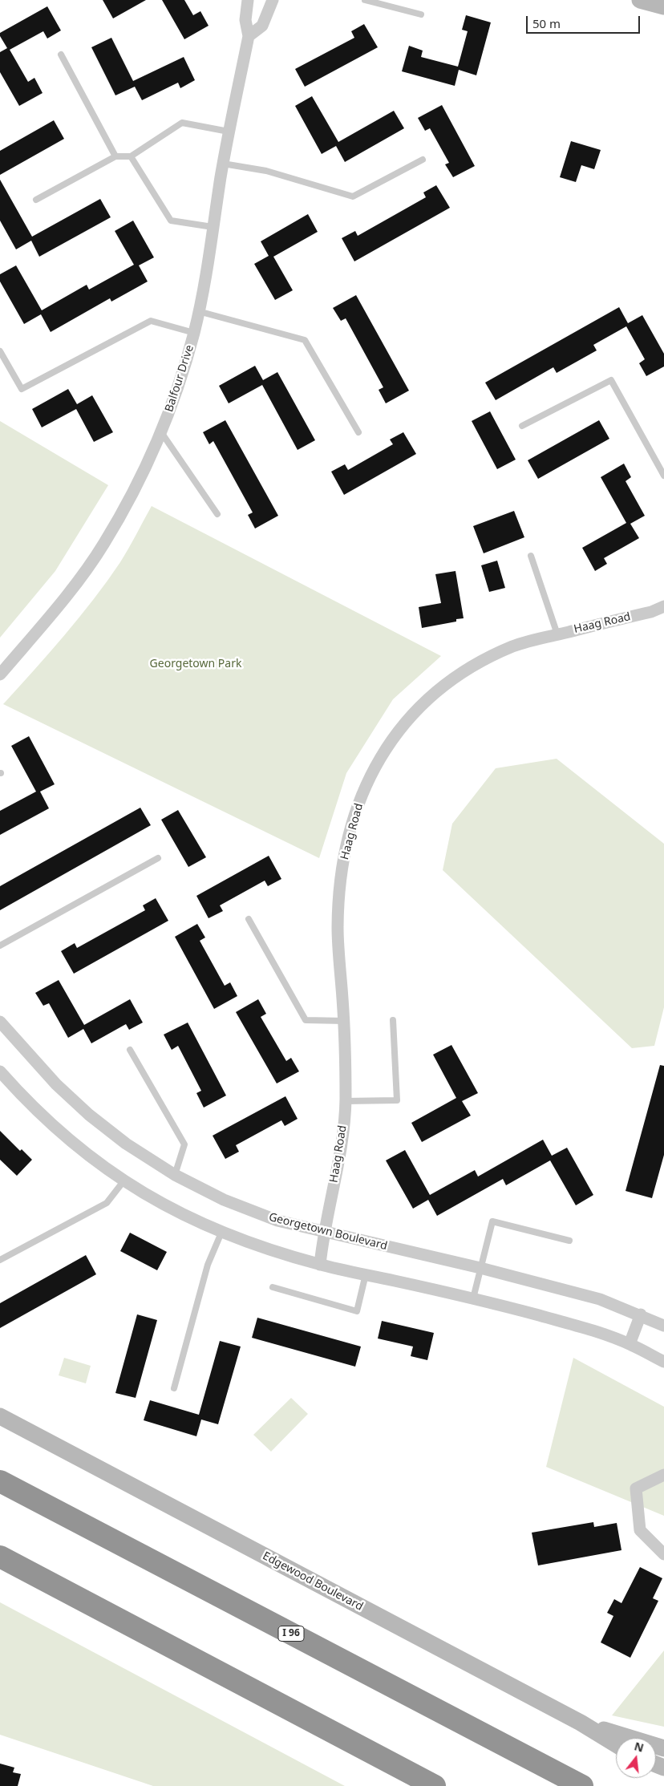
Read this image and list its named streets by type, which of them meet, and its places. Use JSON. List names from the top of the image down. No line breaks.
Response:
{"streets":{"highway":["I 96"],"street":["Balfour Drive","Haag Road","Georgetown Boulevard","Edgewood Boulevard"]},"crossings":[["Haag Road","Georgetown Boulevard"]],"parks":["Georgetown Park"],"scale_bar":"50 m","north":"top"}
